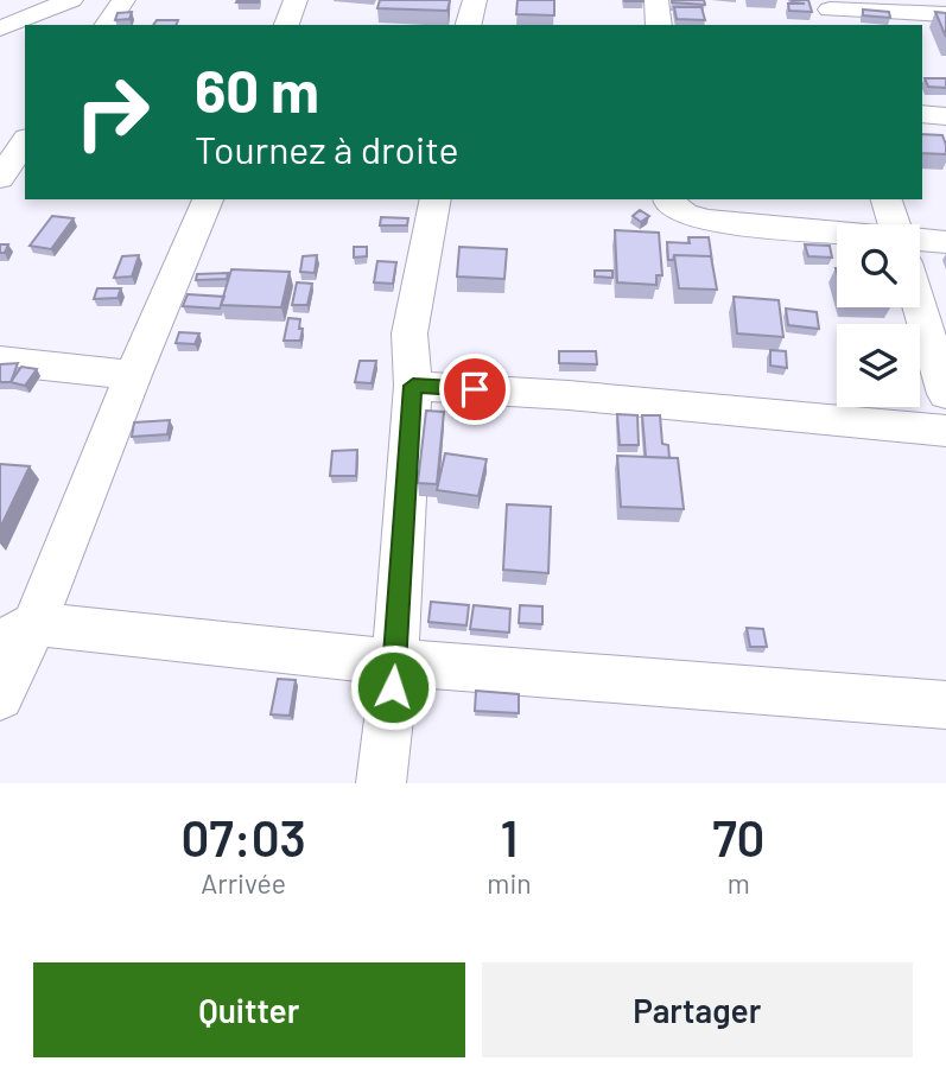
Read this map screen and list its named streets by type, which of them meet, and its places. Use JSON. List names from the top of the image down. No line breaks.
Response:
{"page":{"turn":["60 m","Tournez à droite"],"eta":["07:03","Arrivée","1","min","70","m"],"buttons":["Quitter","Partager"]}}
